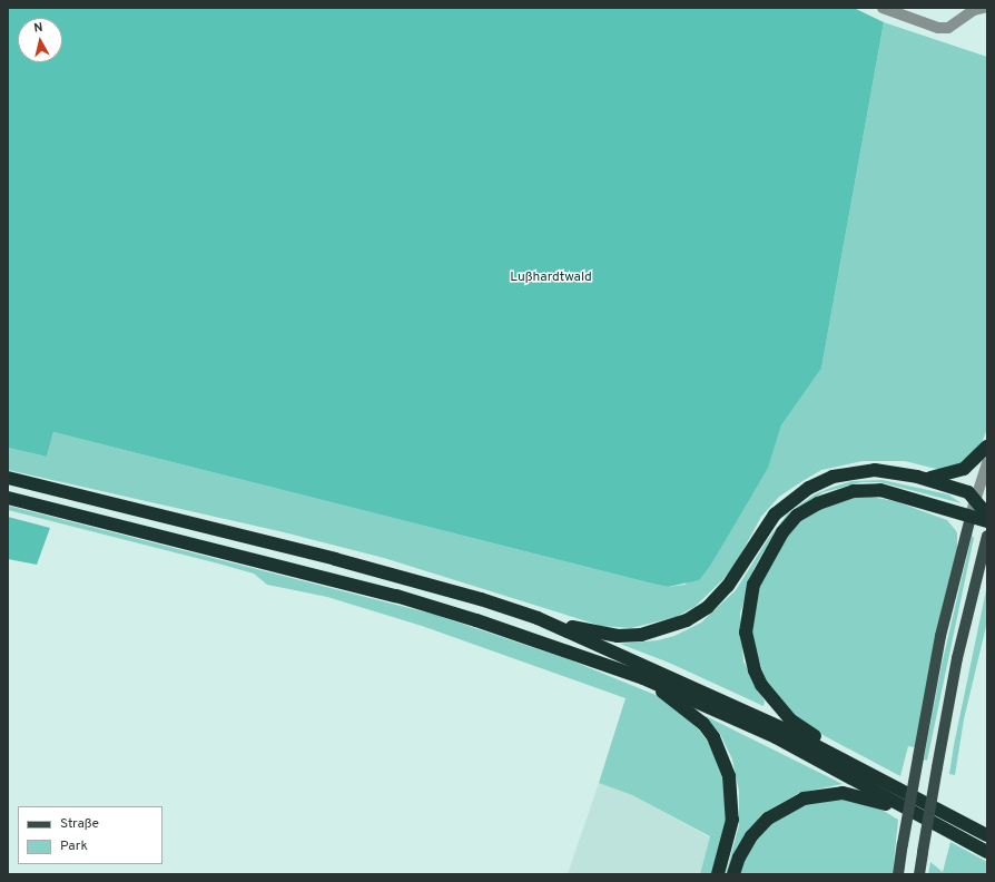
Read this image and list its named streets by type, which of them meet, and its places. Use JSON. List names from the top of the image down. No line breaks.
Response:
{"parks":["Lußhardtwald"],"legend":["Straße","Park"],"north":"top"}
